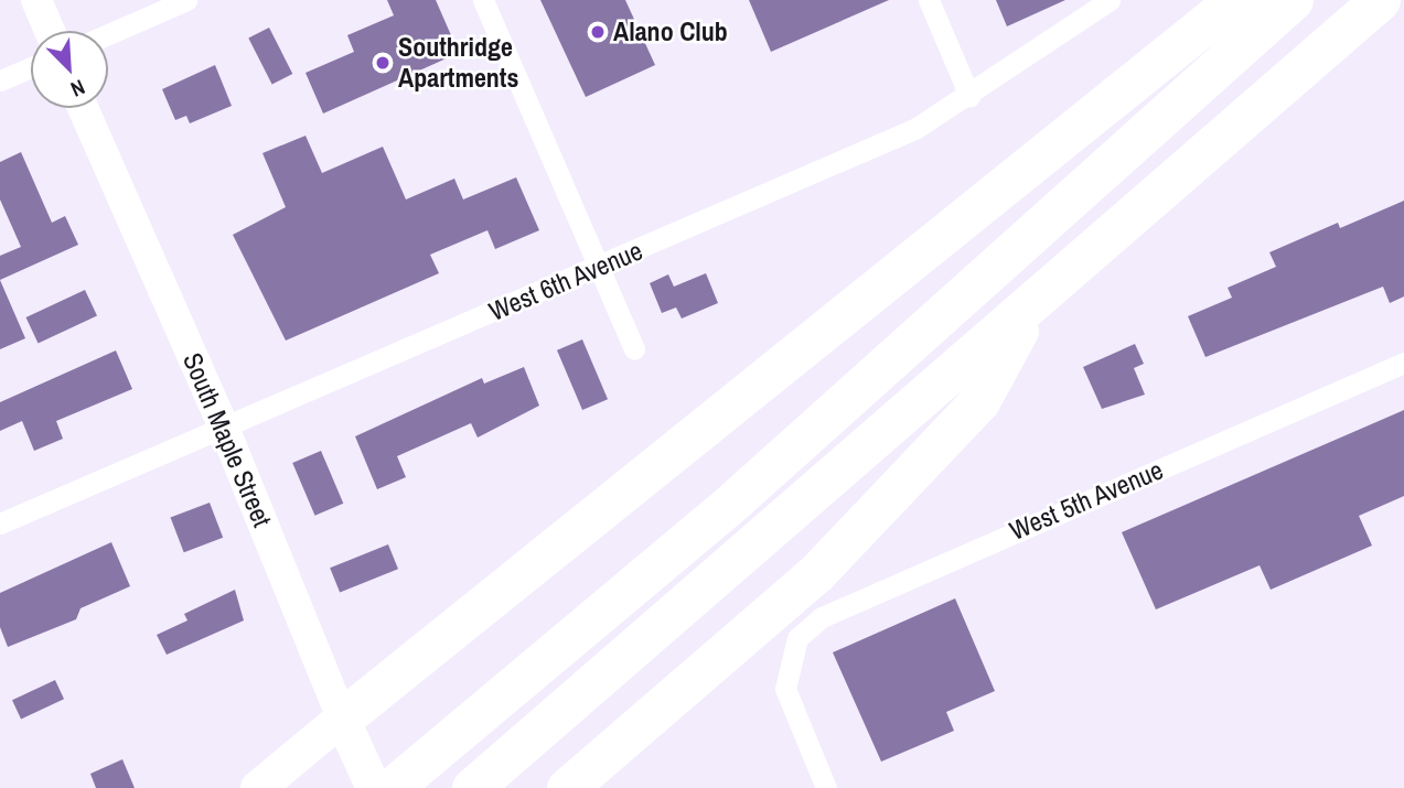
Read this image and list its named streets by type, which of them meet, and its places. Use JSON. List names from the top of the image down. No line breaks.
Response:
{"streets":{"main road":["South Maple Street"],"street":["West 6th Avenue","West 5th Avenue"]},"crossings":[["West 6th Avenue","South Maple Street"]],"places":["Alano Club","Southridge Apartments"],"north":"bottom right"}
